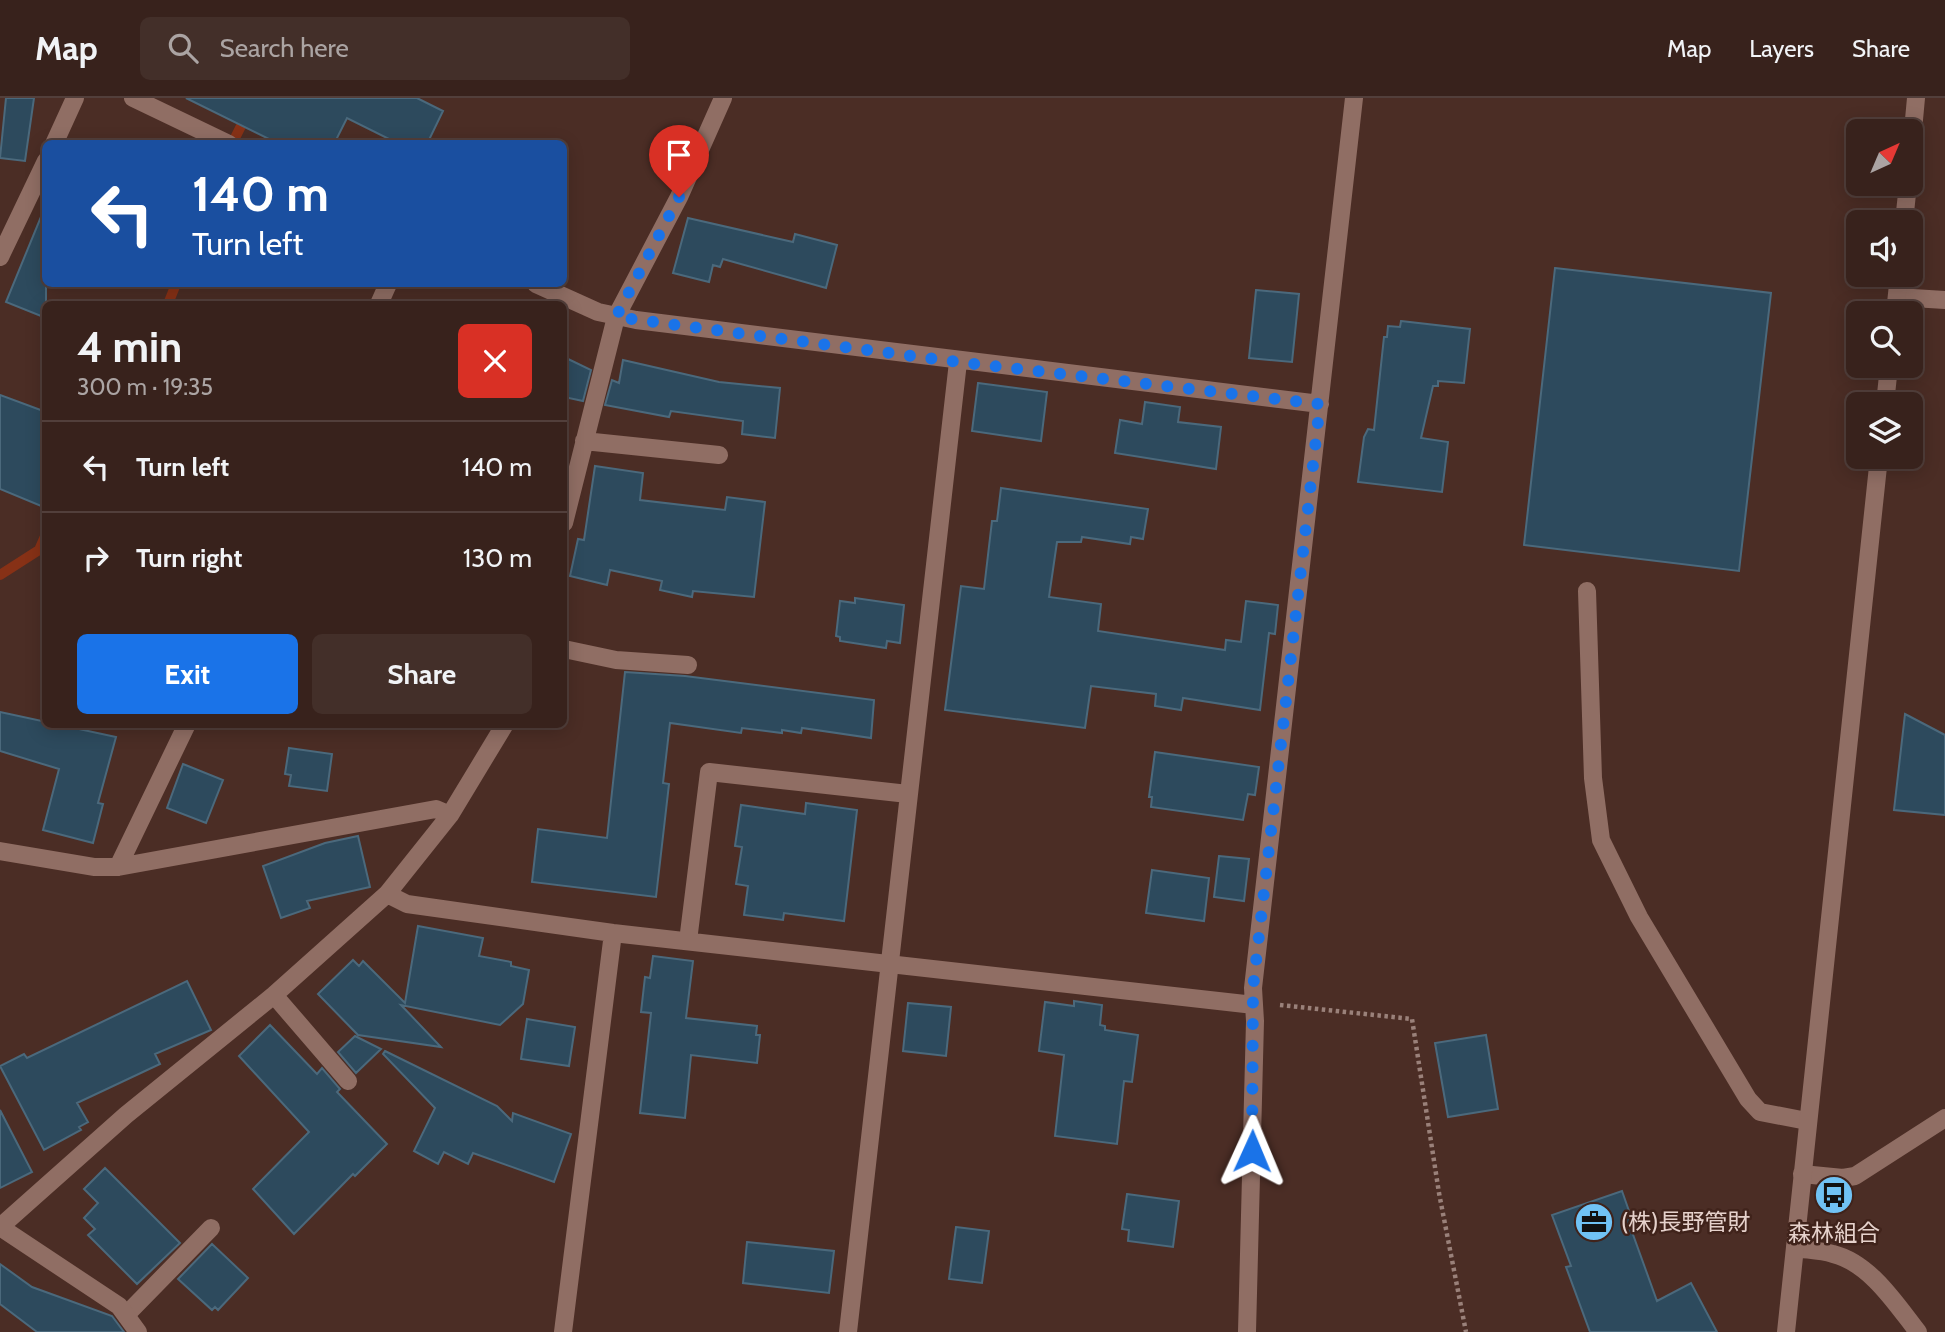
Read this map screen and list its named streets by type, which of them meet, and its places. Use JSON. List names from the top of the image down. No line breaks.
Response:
{"places":{"bus stop":["森林組合"],"office":["(株)長野管財"]},"north":"top right","page":{"header":"Map","search":"Search here","nav":["Map","Layers","Share"],"turn":["140 m","Turn left"],"heading":["4 min","300 m · 19:35"],"list":[{"name":"Turn left","value":"140 m"},{"name":"Turn right","value":"130 m"}],"buttons":["Exit","Share"]}}
